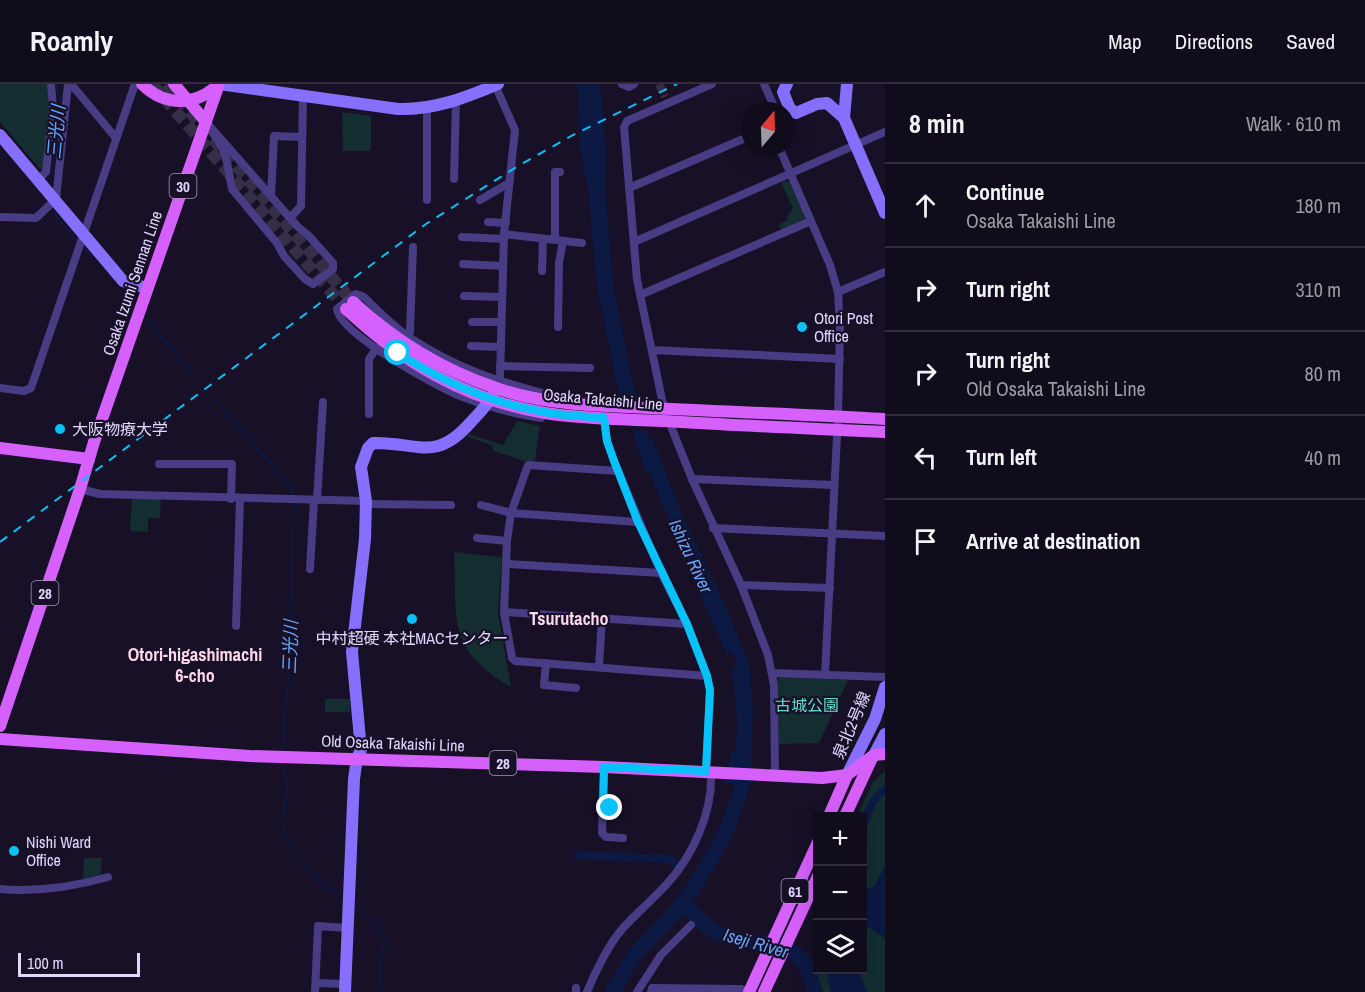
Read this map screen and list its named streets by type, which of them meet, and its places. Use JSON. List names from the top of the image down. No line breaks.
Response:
{"streets":{"main road":["30","Osaka Izumi Sennan Line","Osaka Takaishi Line","28","Old Osaka Takaishi Line","61"],"street":["泉北2号線"]},"crossings":[["Osaka Izumi Sennan Line","28"],["泉北2号線","Old Osaka Takaishi Line"]],"districts":["Tsurutacho","Otori-higashimachi 6-cho"],"water":["三光川","Ishizu River","Iseji River"],"parks":["古城公園"],"places":["Otori Post Office","大阪物療大学","中村超硬 本社MACセンター","Nishi Ward Office"],"scale_bar":"100 m","north":"top","page":{"header":"Roamly","nav":["Map","Directions","Saved"],"heading":["8 min","Walk · 610 m"],"list":[["Continue","Osaka Takaishi Line","180 m"],["Turn right","310 m"],["Turn right","Old Osaka Takaishi Line","80 m"],["Turn left","40 m"],"Arrive at destination"],"map_buttons":["+","−"],"scale":"100 m"}}
